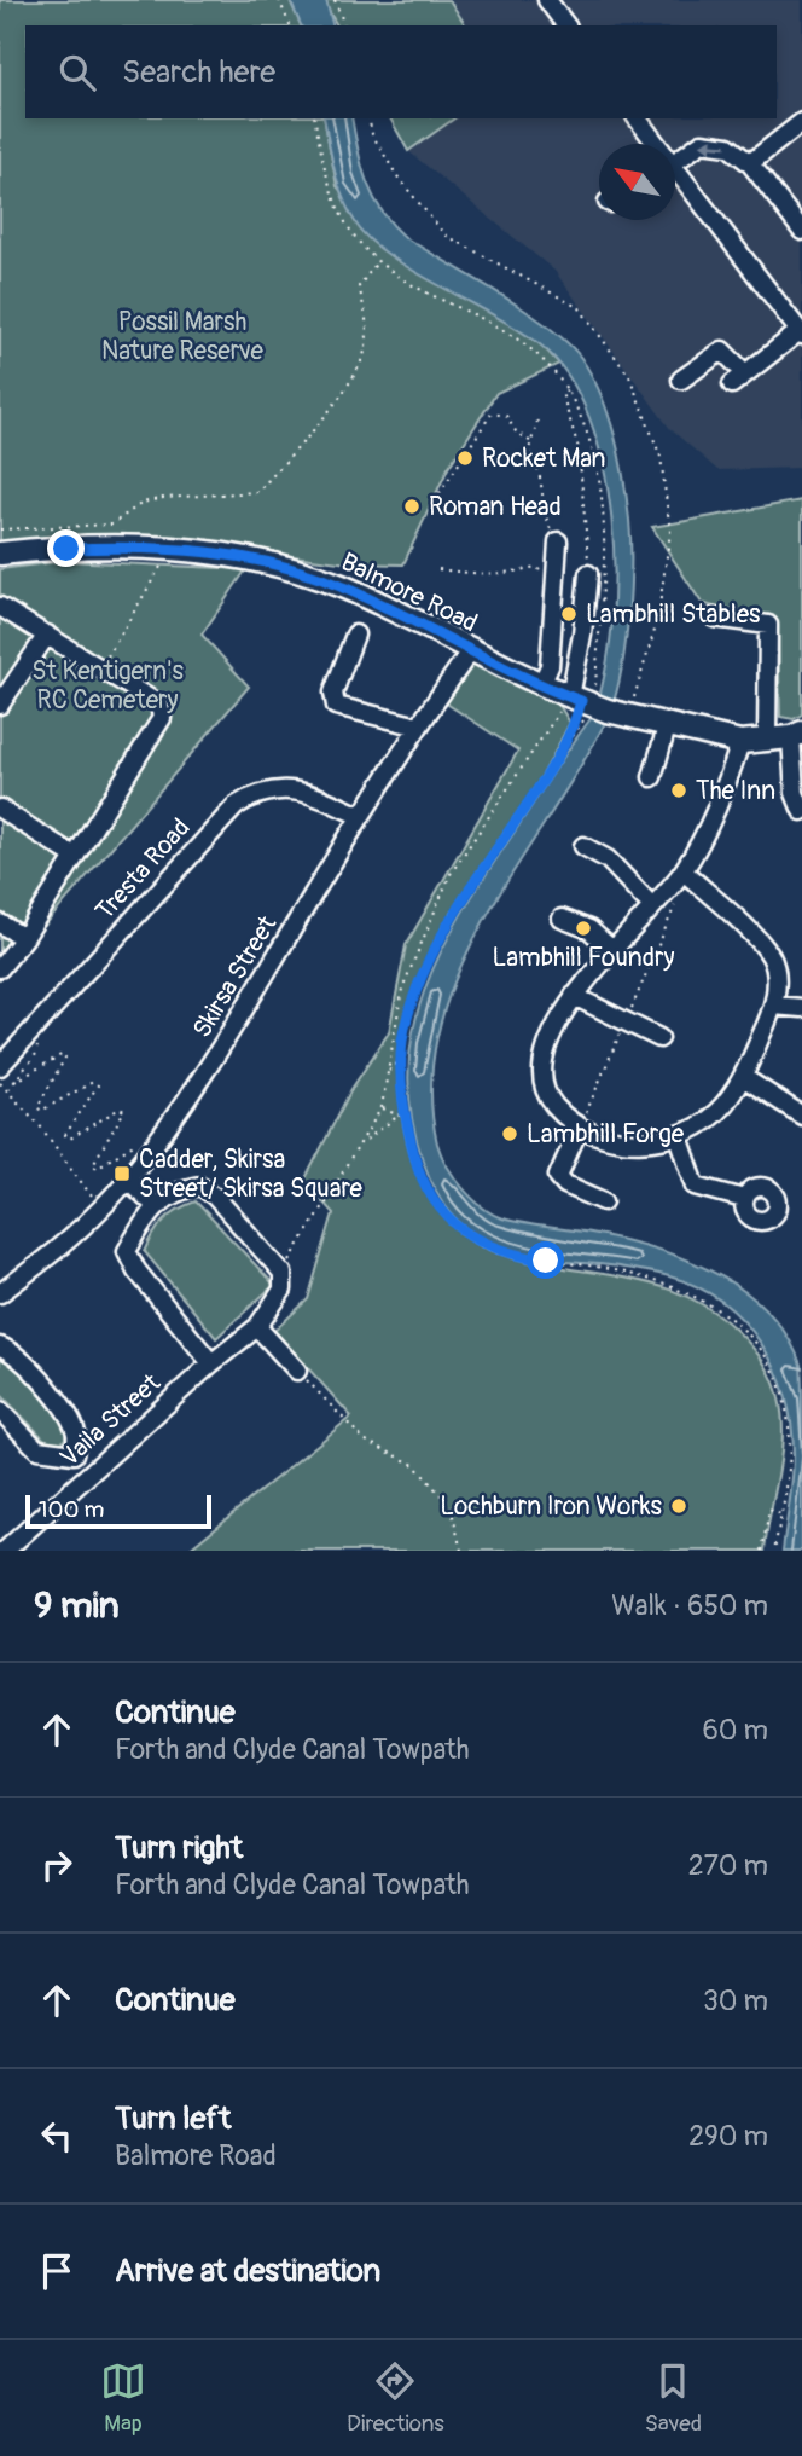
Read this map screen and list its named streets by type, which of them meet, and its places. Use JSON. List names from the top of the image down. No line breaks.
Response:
{"streets":{"main road":["Balmore Road"],"street":["Tresta Road","Skirsa Street","Vaila Street"]},"crossings":[["Balmore Road","Skirsa Street"],["Tresta Road","Skirsa Street"]],"parks":["Possil Marsh Nature Reserve","St Kentigern's RC Cemetery"],"places":{"other":["Rocket Man","Roman Head","Lambhill Stables","The Inn","Lambhill Foundry","Lambhill Forge","Lochburn Iron Works"],"transit":["Cadder, Skirsa Street/ Skirsa Square"]},"scale_bar":"100 m","north":"top left","page":{"search":"Search here","scale":"100 m","heading":["9 min","Walk · 650 m"],"list":[["Continue","Forth and Clyde Canal Towpath","60 m"],["Turn right","Forth and Clyde Canal Towpath","270 m"],["Continue","30 m"],["Turn left","Balmore Road","290 m"],"Arrive at destination"],"nav":["Map","Directions","Saved"]}}
